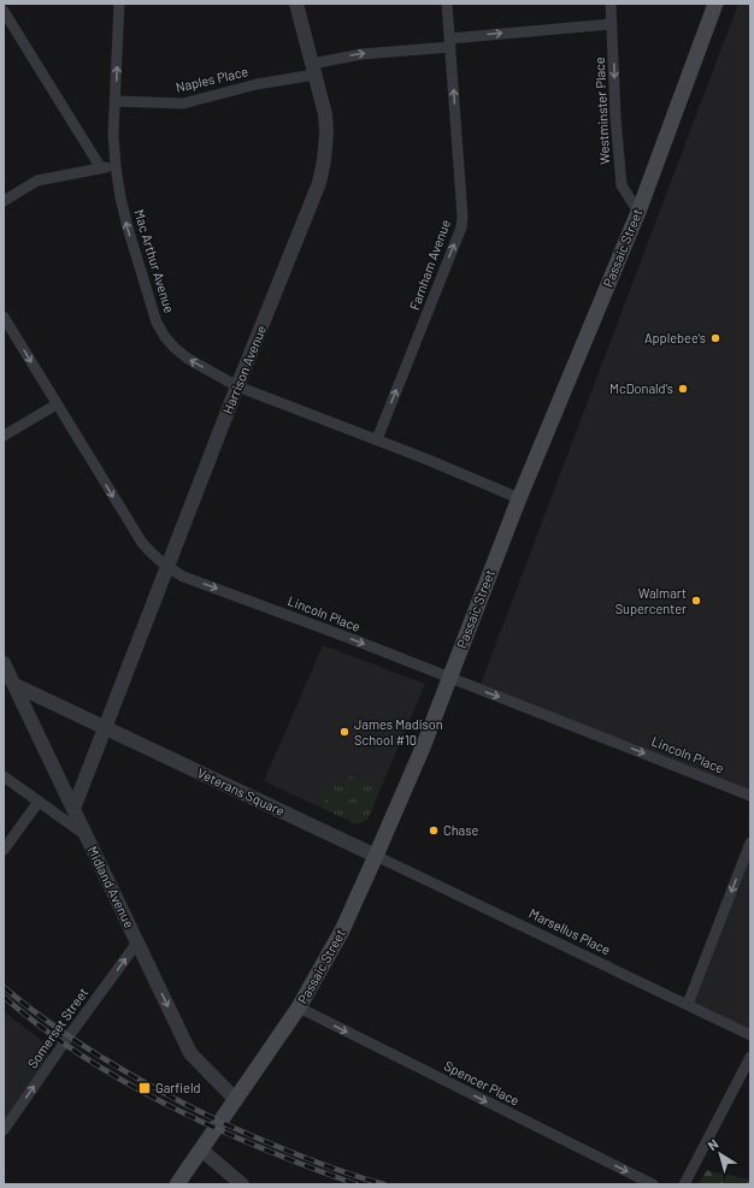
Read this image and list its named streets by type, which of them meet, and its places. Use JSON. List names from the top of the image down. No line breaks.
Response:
{"streets":{"main road":["Passaic Street"],"street":["Naples Place","Westminster Place","Mac Arthur Avenue","Farnham Avenue","Harrison Avenue","Lincoln Place","Veterans Square","Midland Avenue","Marsellus Place","Somerset Street","Spencer Place"]},"crossings":[["Naples Place","Westminster Place"],["Naples Place","Mac Arthur Avenue"],["Naples Place","Farnham Avenue"],["Naples Place","Harrison Avenue"],["Westminster Place","Passaic Street"],["Passaic Street","Mac Arthur Avenue"],["Passaic Street","Lincoln Place"],["Passaic Street","Veterans Square"],["Passaic Street","Midland Avenue"],["Passaic Street","Marsellus Place"],["Passaic Street","Spencer Place"],["Mac Arthur Avenue","Farnham Avenue"],["Mac Arthur Avenue","Harrison Avenue"],["Harrison Avenue","Lincoln Place"],["Harrison Avenue","Veterans Square"],["Veterans Square","Midland Avenue"],["Veterans Square","Marsellus Place"],["Midland Avenue","Somerset Street"]],"one_way":["Naples Place","Westminster Place","Mac Arthur Avenue","Farnham Avenue","Lincoln Place","Midland Avenue","Somerset Street","Spencer Place"],"places":{"other":["Applebee's","McDonald's","Walmart Supercenter","James Madison School #10","Chase"],"transit":["Garfield"]},"north":"top left"}
